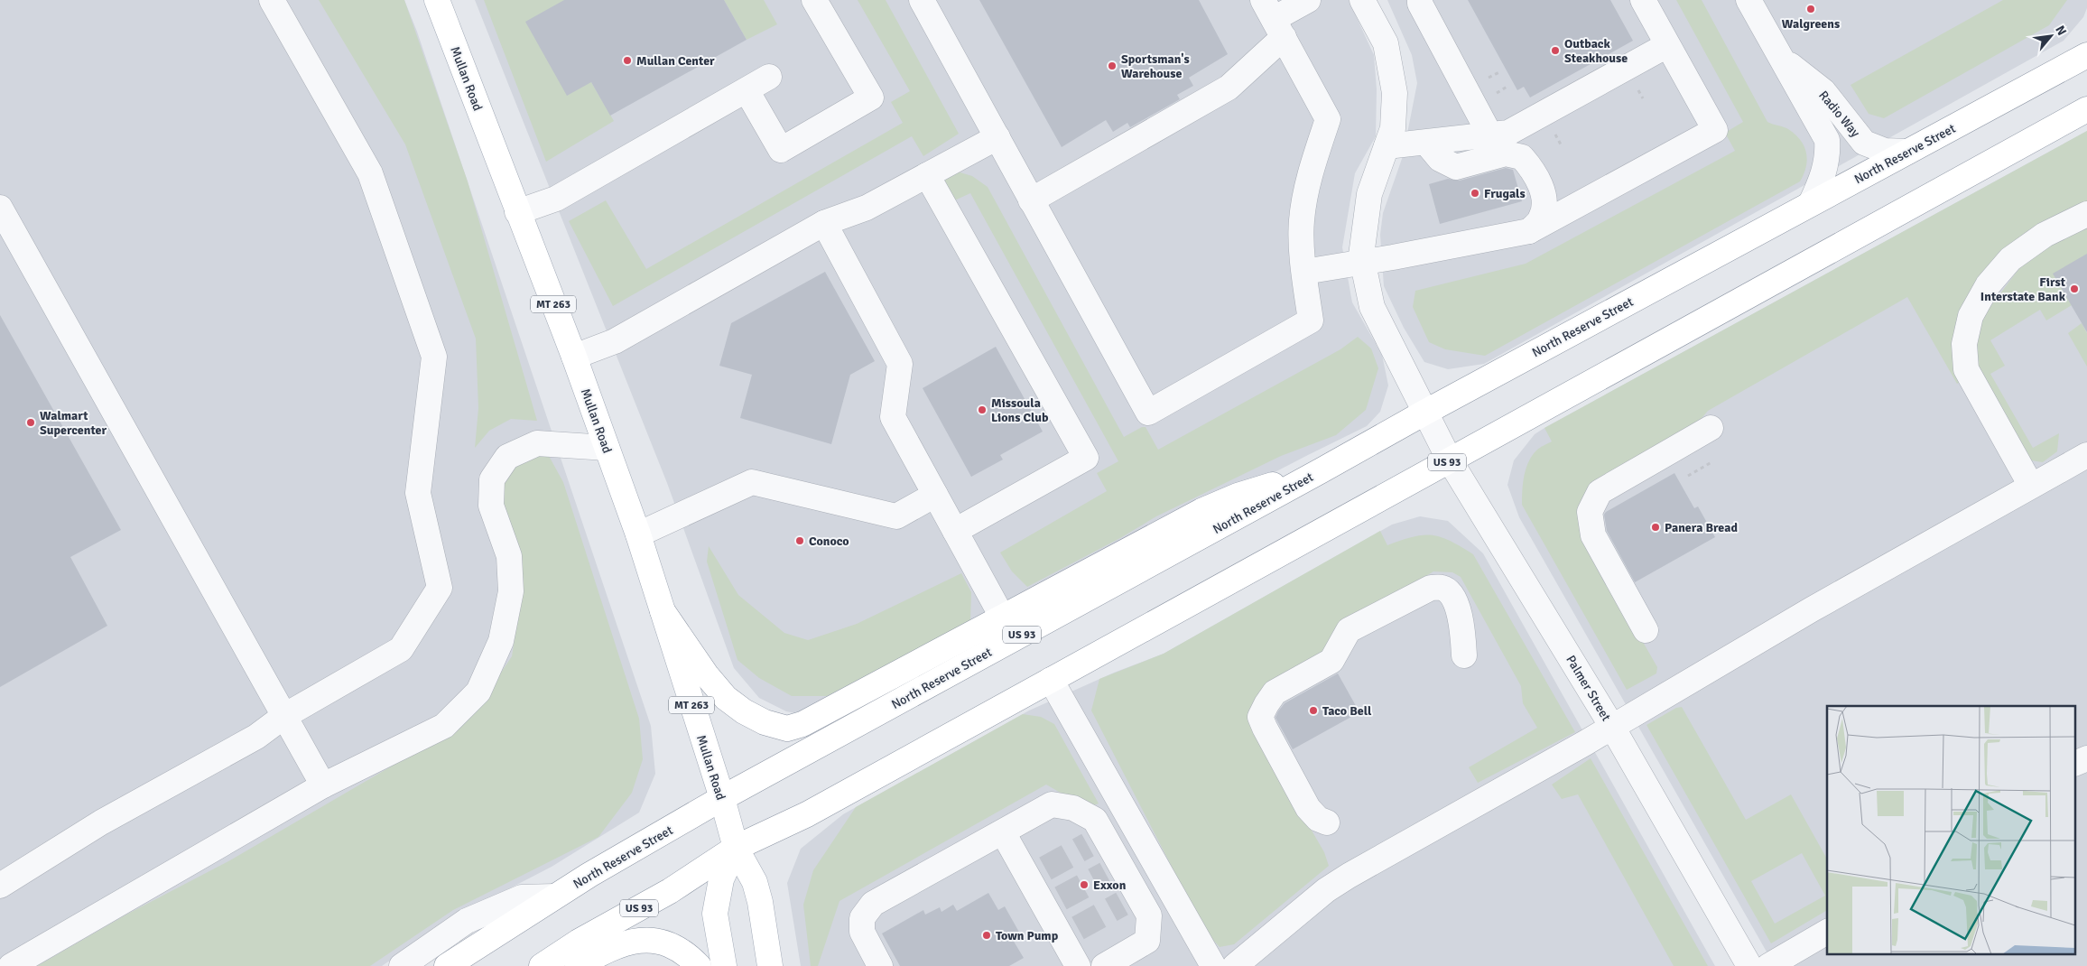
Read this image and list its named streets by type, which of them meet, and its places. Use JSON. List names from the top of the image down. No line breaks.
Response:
{"streets":{"main road":["Mullan Road","North Reserve Street","MT 263","US 93"],"street":["Radio Way","Palmer Street"]},"crossings":[["Mullan Road","North Reserve Street"],["Mullan Road","US 93"],["Radio Way","North Reserve Street"],["North Reserve Street","Palmer Street"],["US 93","Palmer Street"]],"places":["Walgreens","Outback Steakhouse","Mullan Center","Sportsman's Warehouse","Frugals","First Interstate Bank","Missoula Lions Club","Walmart Supercenter","Panera Bread","Conoco","Taco Bell","Exxon","Town Pump"],"north":"top right"}
